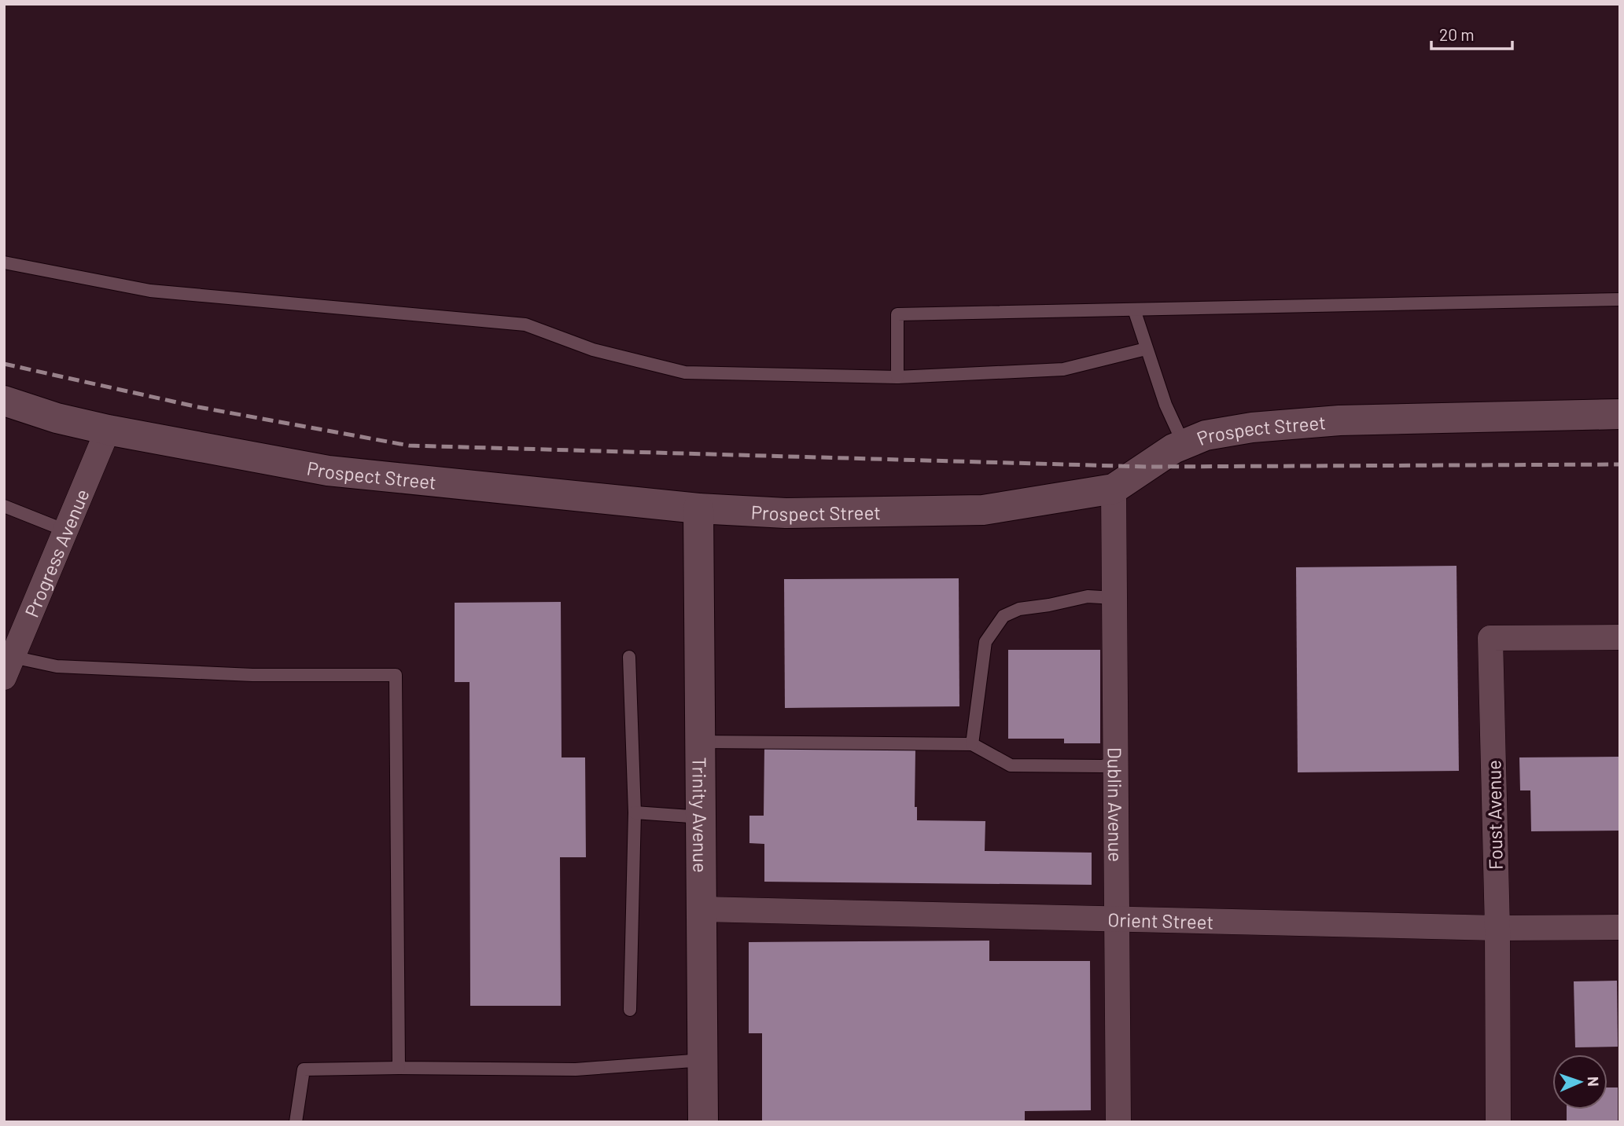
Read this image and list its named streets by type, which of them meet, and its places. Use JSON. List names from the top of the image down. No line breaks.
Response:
{"streets":{"street":["Prospect Street","Progress Avenue","Dublin Avenue","Trinity Avenue","Foust Avenue","Orient Street"]},"crossings":[["Prospect Street","Progress Avenue"],["Prospect Street","Dublin Avenue"],["Prospect Street","Trinity Avenue"],["Dublin Avenue","Orient Street"],["Trinity Avenue","Orient Street"],["Foust Avenue","Orient Street"]],"scale_bar":"20 m","north":"right"}
